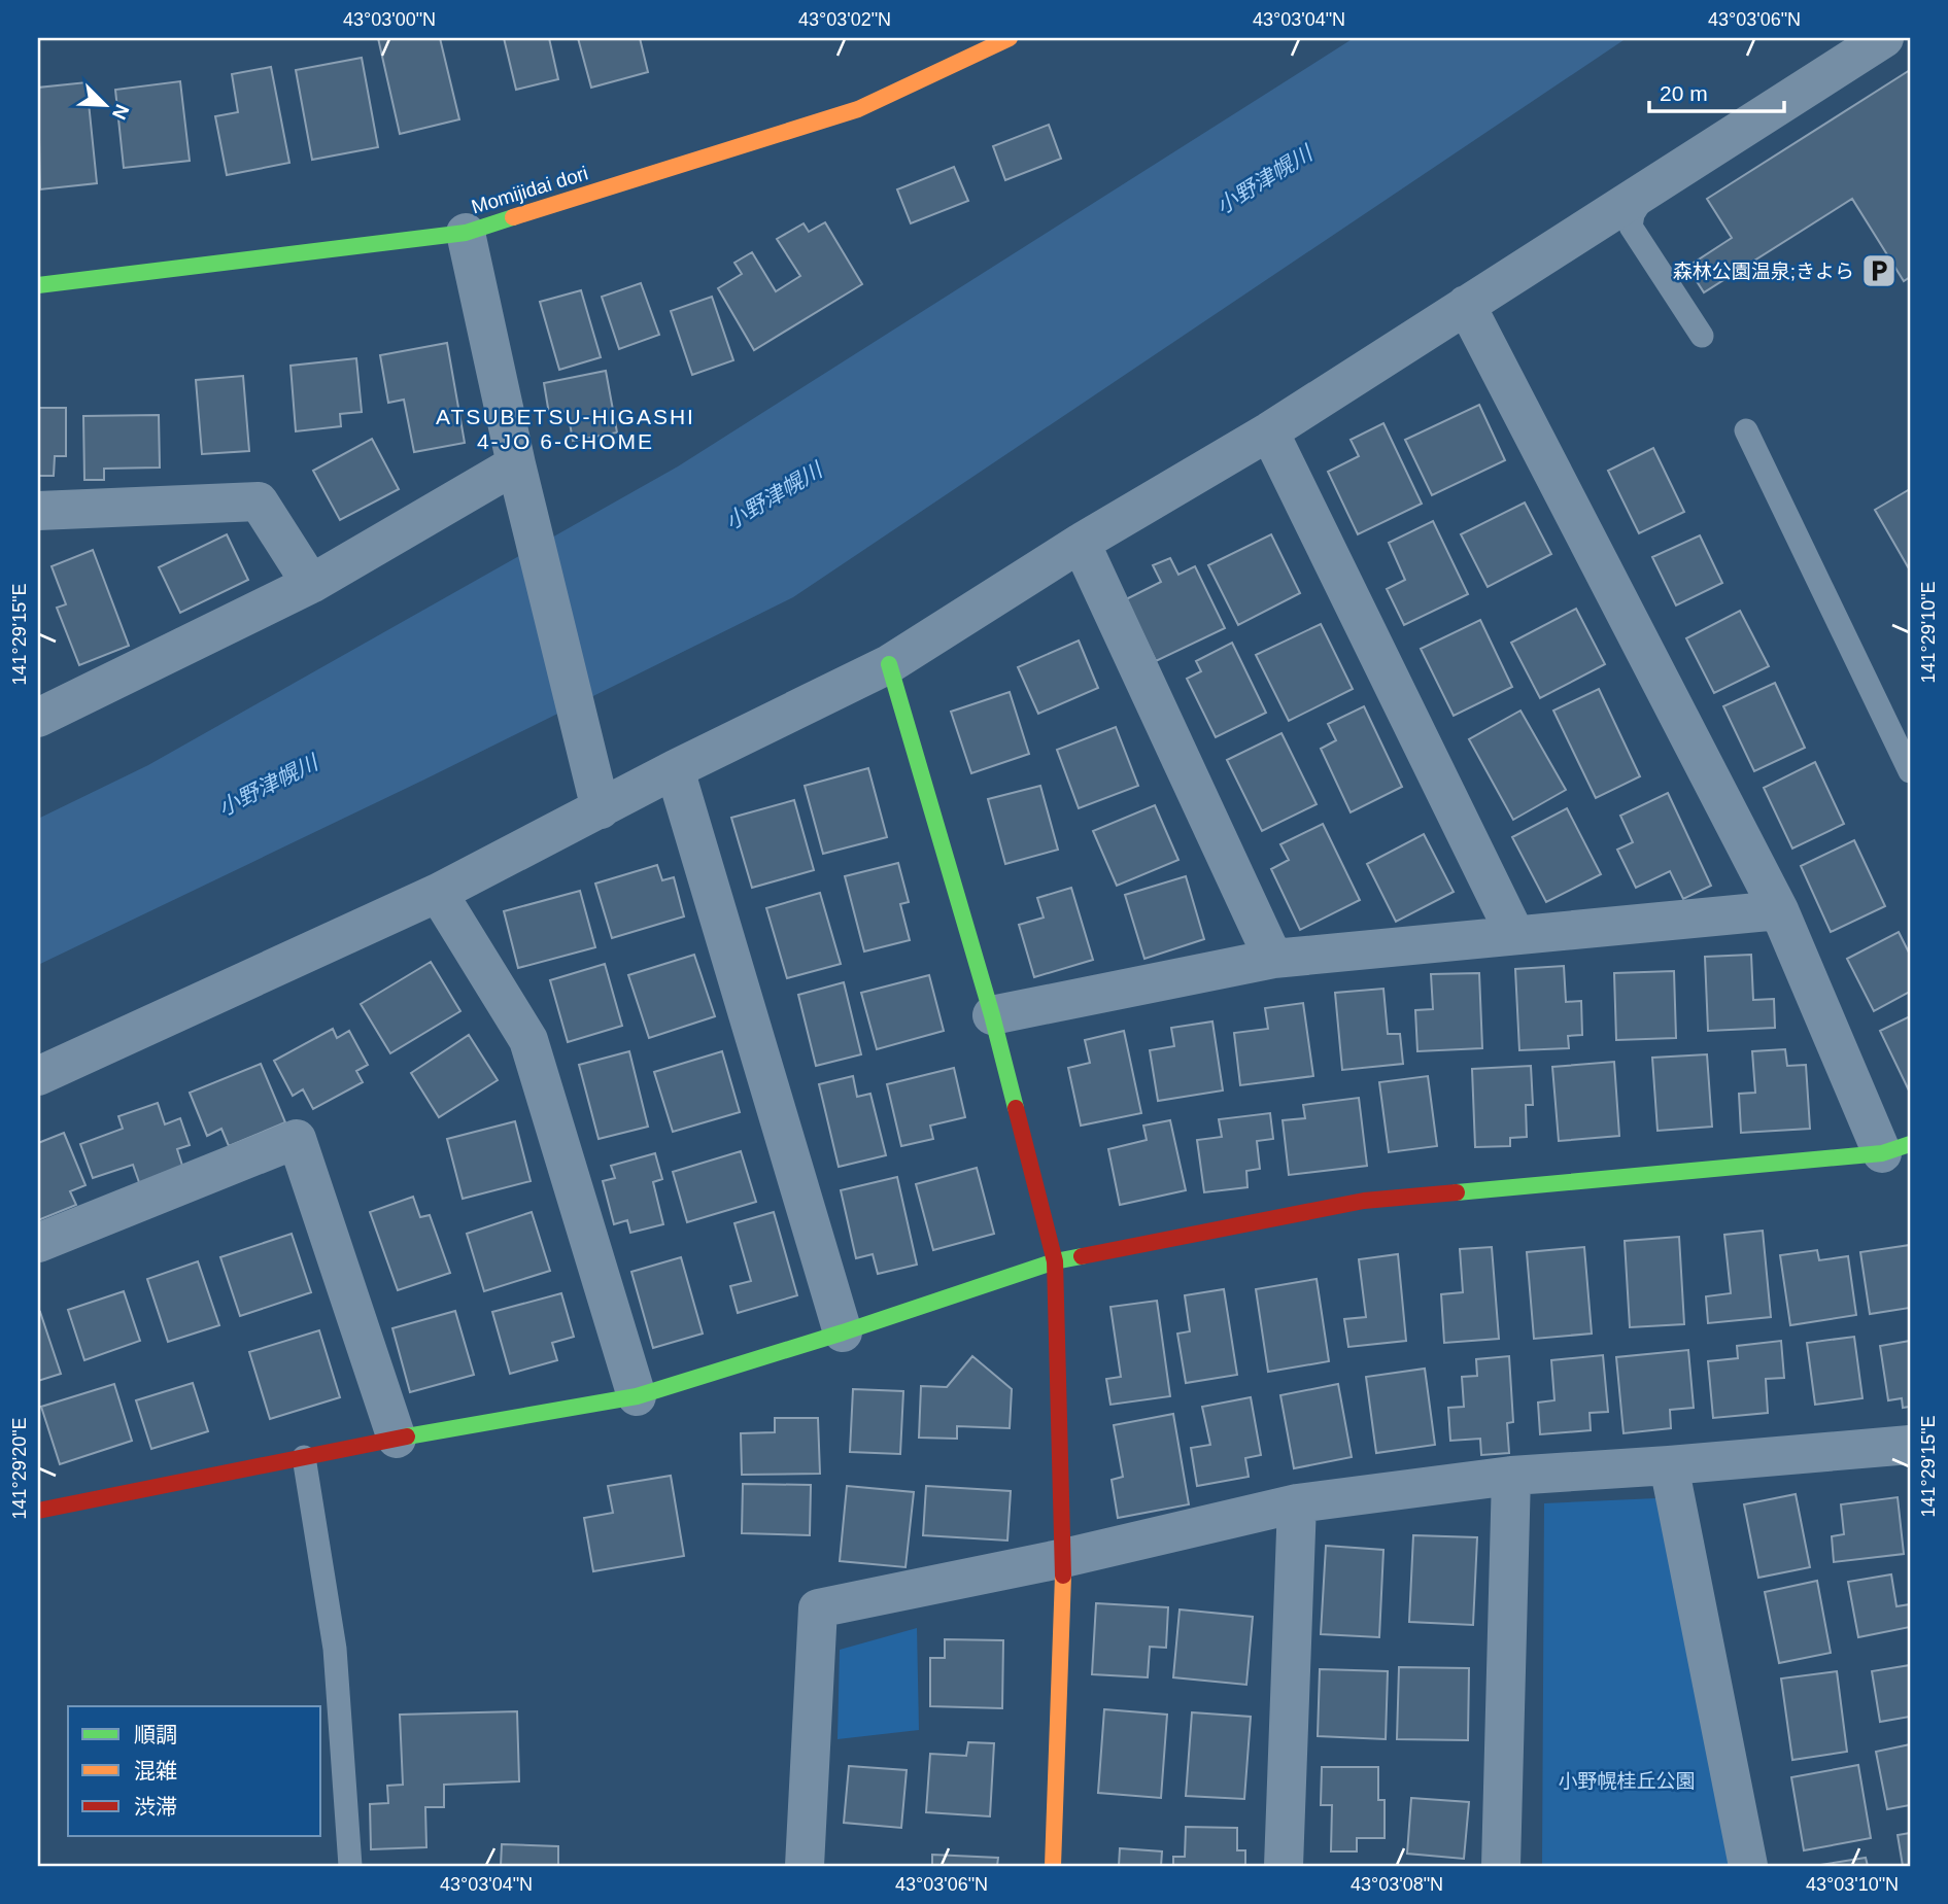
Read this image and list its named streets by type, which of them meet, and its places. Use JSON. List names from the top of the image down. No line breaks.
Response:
{"streets":{"street":["Momijidai dori"]},"districts":["ATSUBETSU-HIGASHI 4-JO 6-CHOME"],"water":["小野津幌川"],"parks":["小野幌桂丘公園"],"places":{"parking":["森林公園温泉;きよら"]},"legend":["順調","混雑","渋滞"],"scale_bar":"20 m","north":"bottom right","coordinates":["43°03'00\"N","43°03'02\"N","43°03'04\"N","43°03'06\"N","141°29'10\"E","141°29'15\"E","141°29'20\"E","43°03'08\"N","43°03'10\"N"]}
